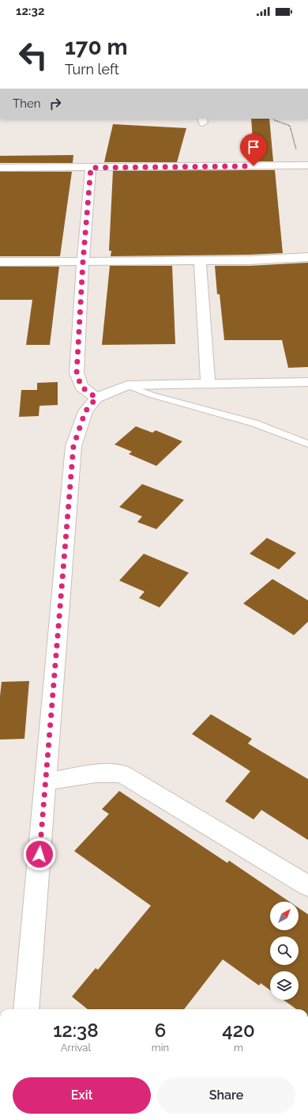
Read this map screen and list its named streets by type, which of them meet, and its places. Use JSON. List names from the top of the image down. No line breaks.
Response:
{"north":"top right","page":{"status":"12:32","turn":["170 m","Turn left"],"then":"Then","eta":["12:38","Arrival","6","min","420","m"],"buttons":["Exit","Share"]}}
